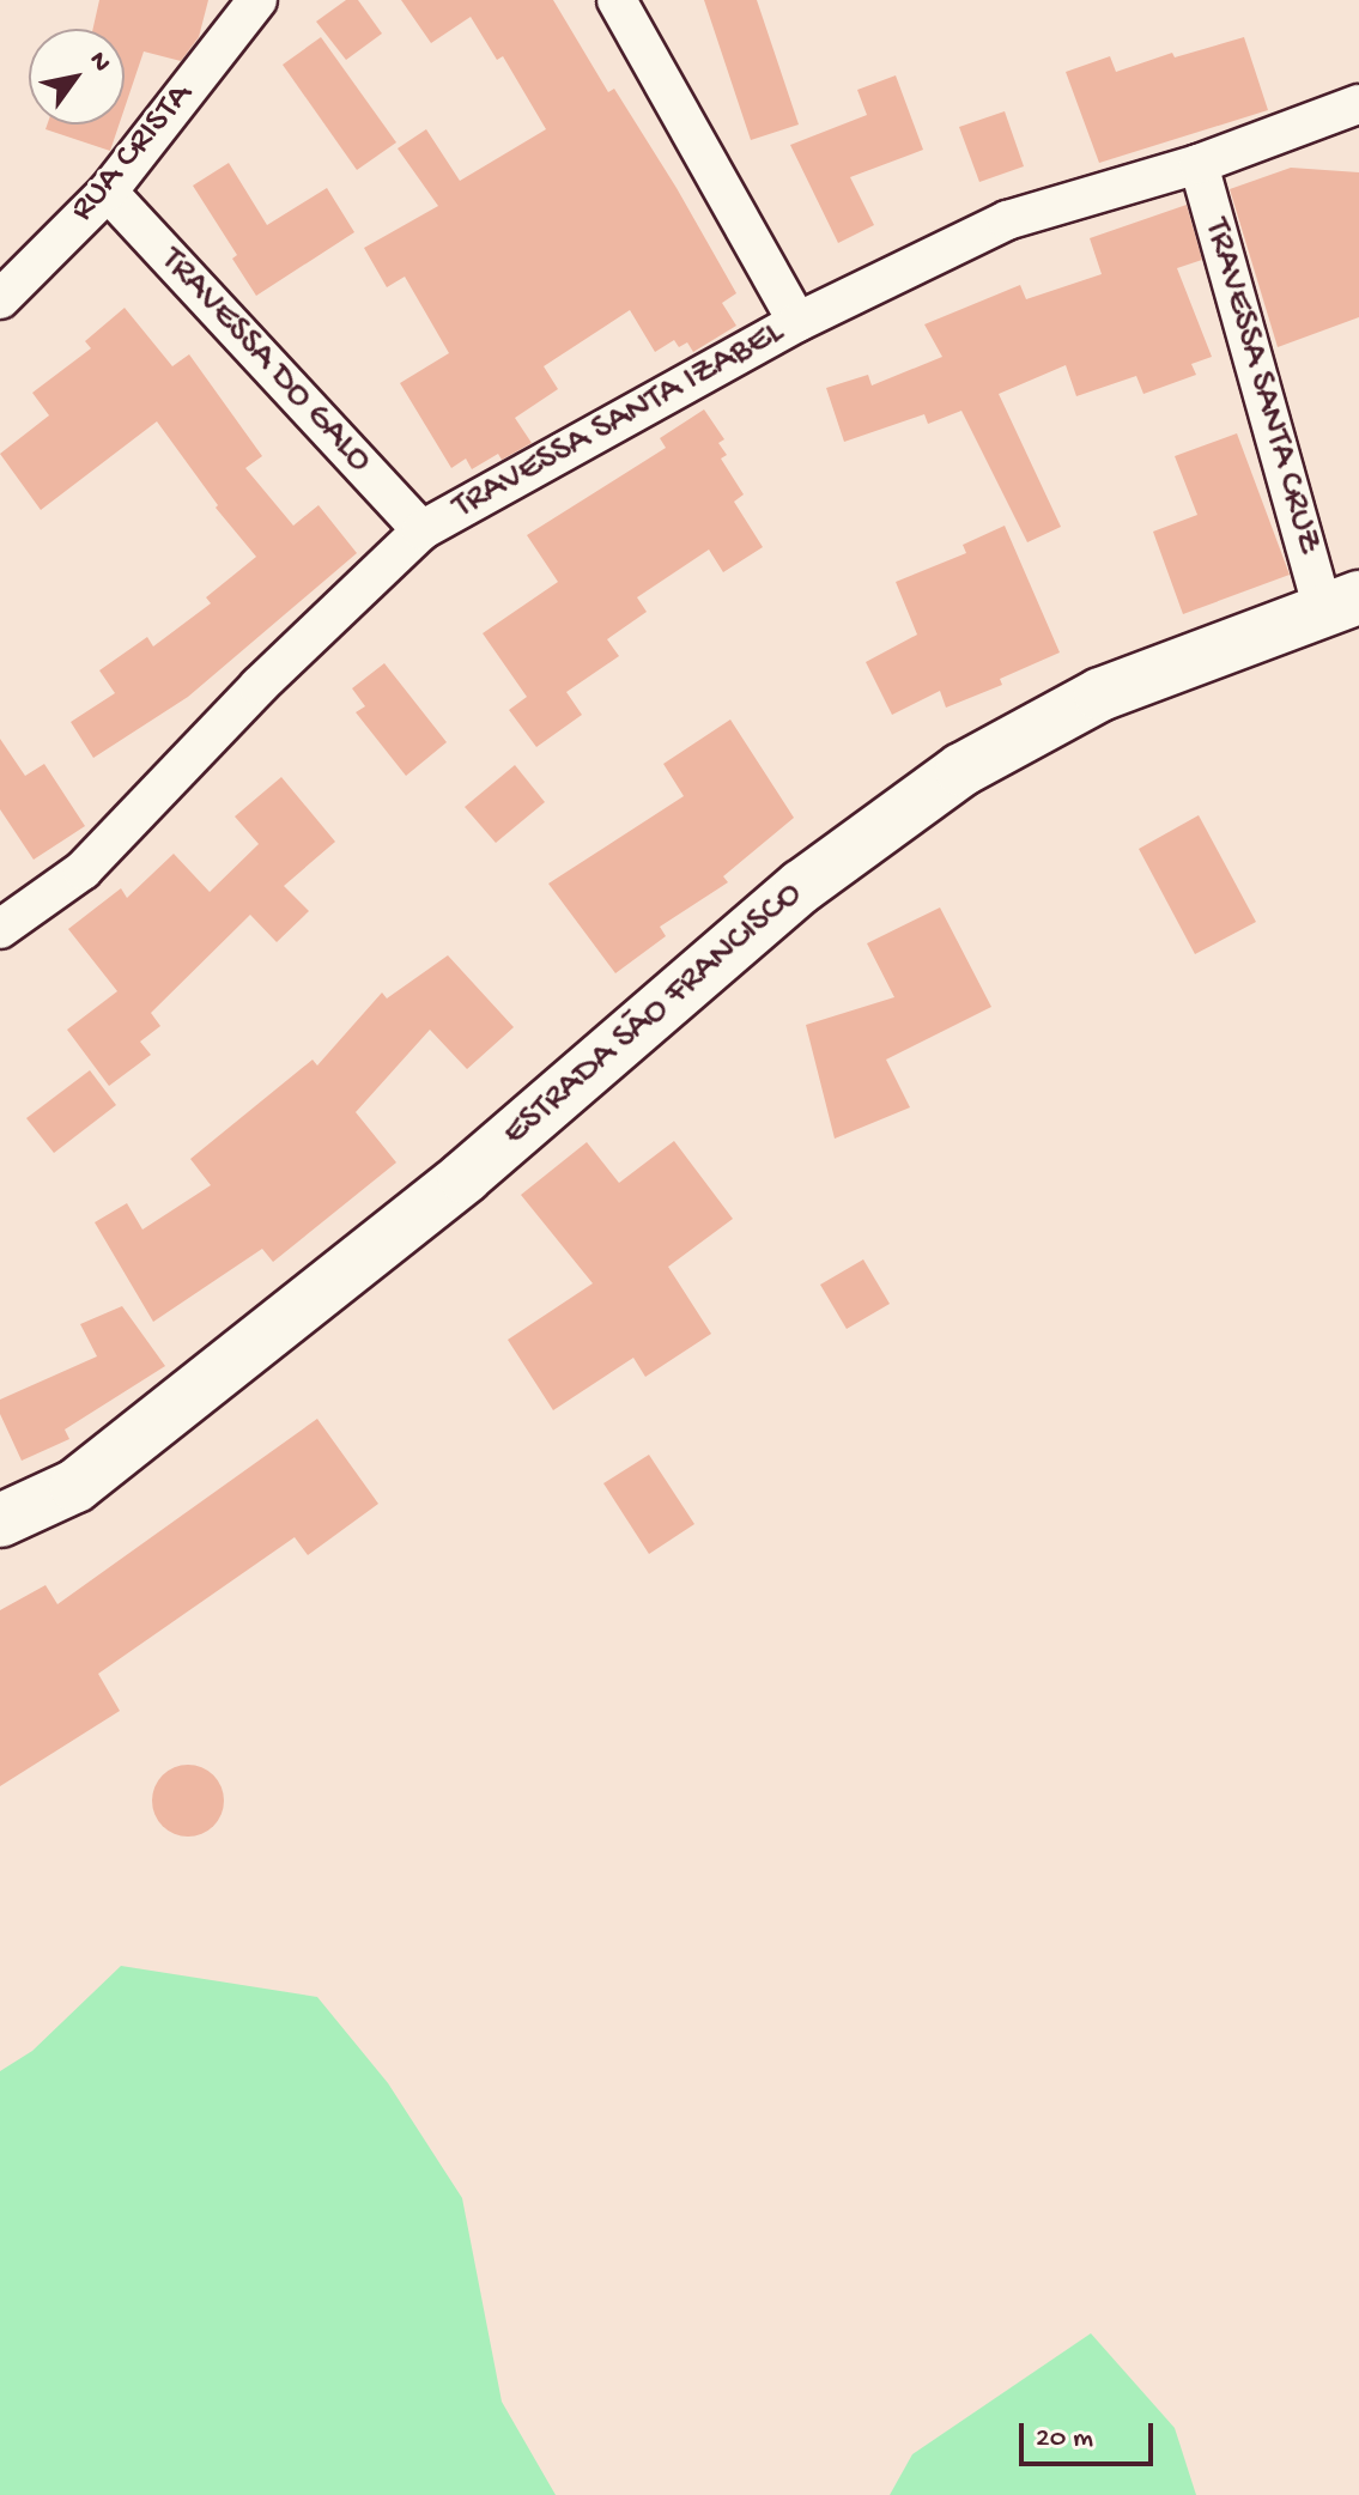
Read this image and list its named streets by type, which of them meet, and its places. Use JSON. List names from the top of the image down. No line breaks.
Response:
{"streets":{"street":["RUA CRISTA","TRAVESSA DO GALO","TRAVESSA SANTA CRUZ","TRAVESSA SANTA IZABEL","ESTRADA SÃO FRANCISCO"]},"crossings":[["RUA CRISTA","TRAVESSA DO GALO"],["TRAVESSA DO GALO","TRAVESSA SANTA IZABEL"],["TRAVESSA SANTA CRUZ","TRAVESSA SANTA IZABEL"],["TRAVESSA SANTA CRUZ","ESTRADA SÃO FRANCISCO"]],"scale_bar":"20 m","north":"top right"}
